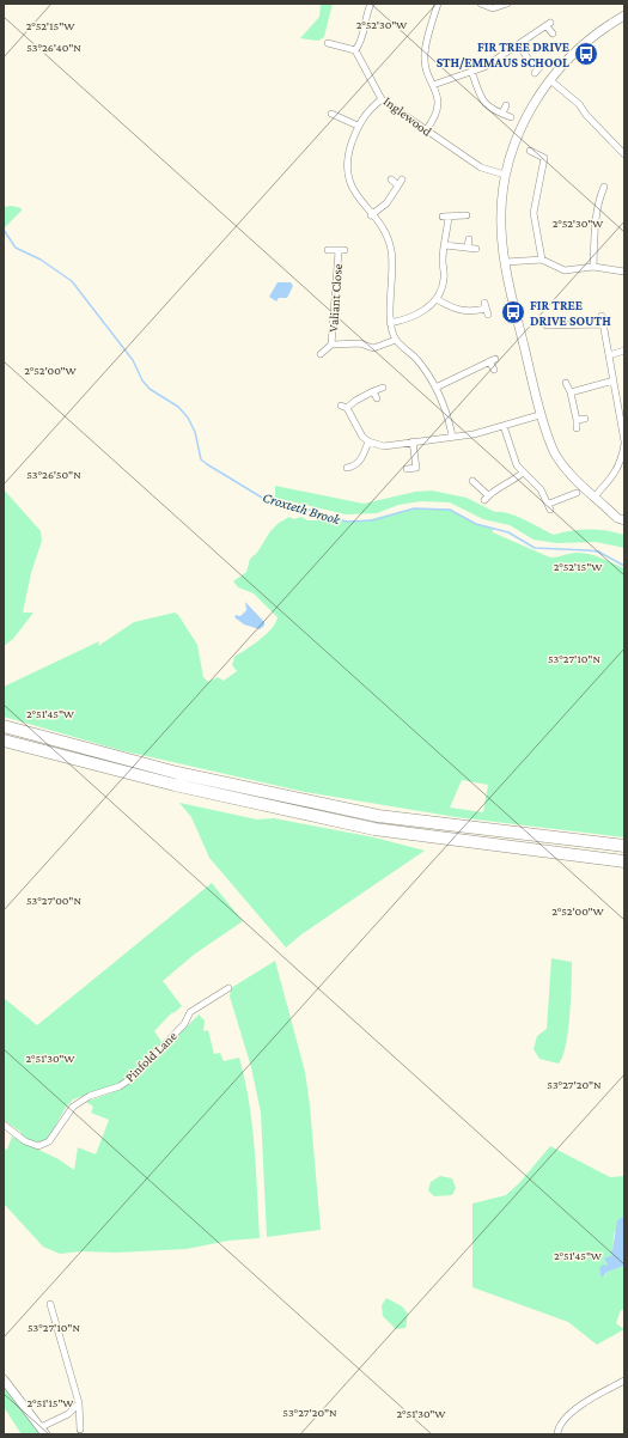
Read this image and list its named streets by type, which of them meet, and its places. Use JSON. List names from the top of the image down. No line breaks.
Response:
{"streets":{"street":["Inglewood","Valiant Close","Pinfold Lane"]},"water":["Croxteth Brook"],"places":{"bus stop":["FIR TREE DRIVE STH/EMMAUS SCHOOL","FIR TREE DRIVE SOUTH"]},"coordinates":["2°52'30\"W","2°52'15\"W","53°26'40\"N","2°52'00\"W","53°26'50\"N","53°27'10\"N","2°51'45\"W","53°27'00\"N","2°51'30\"W","53°27'20\"N","2°51'15\"W"]}
